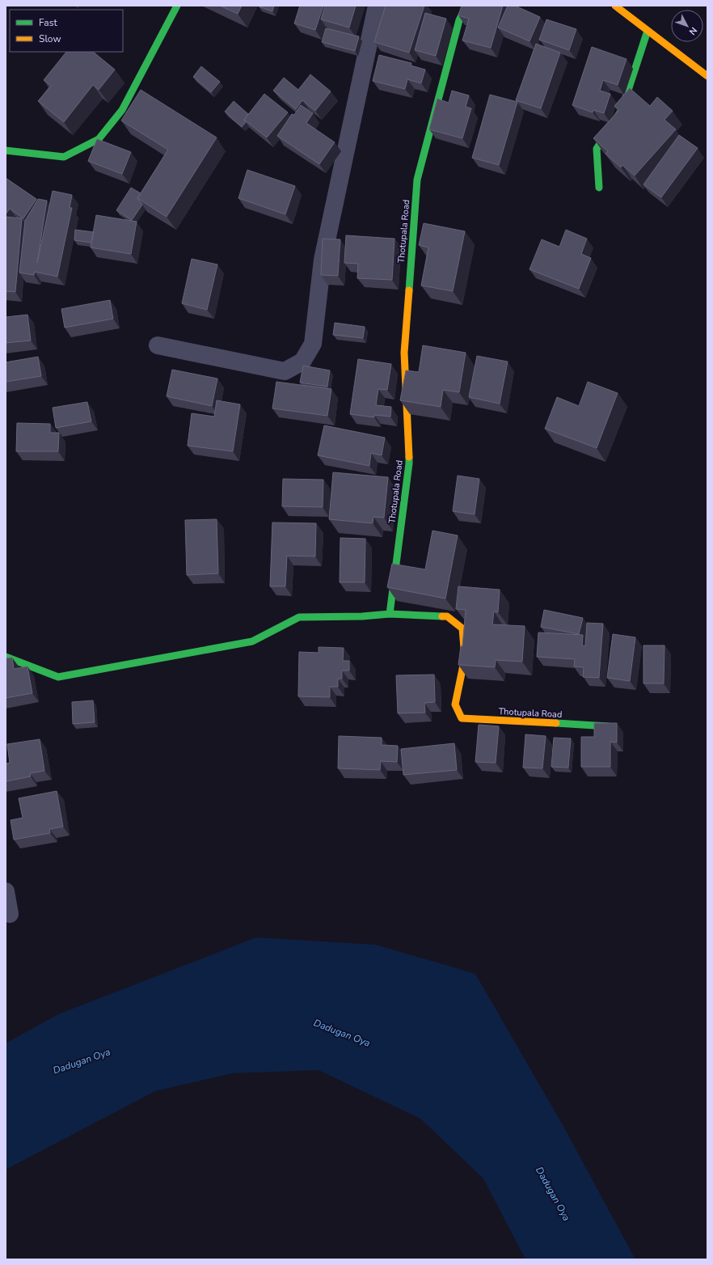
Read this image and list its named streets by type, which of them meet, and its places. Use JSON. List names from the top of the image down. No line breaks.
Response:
{"streets":{"street":["Thotupala Road"]},"water":["Dadugan Oya"],"legend":["Fast","Slow"],"north":"bottom right"}
